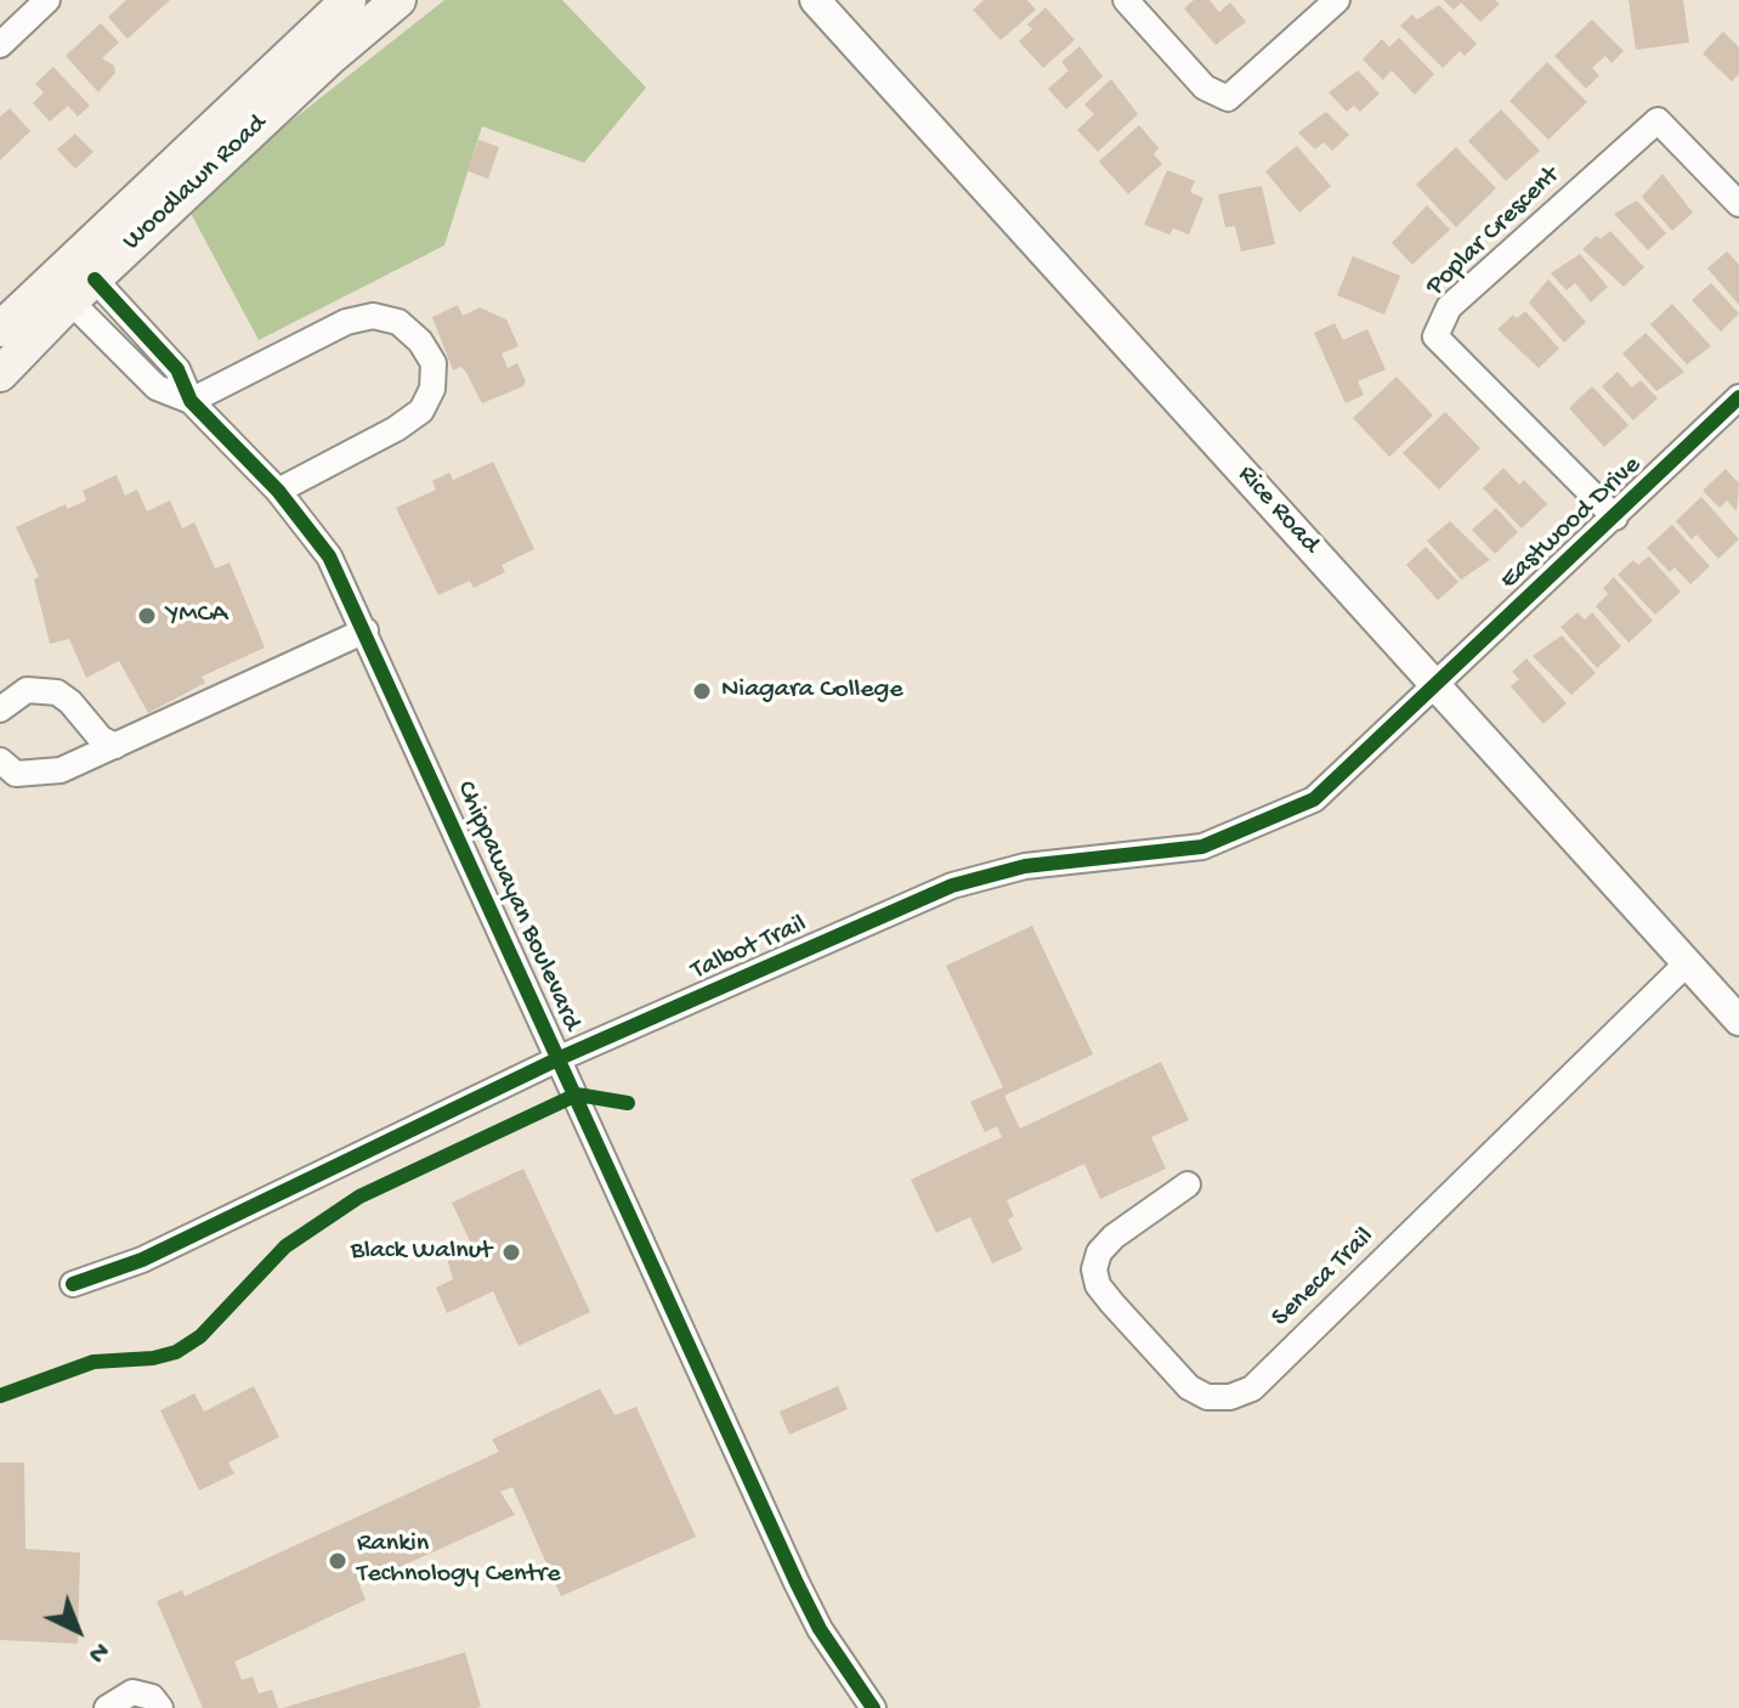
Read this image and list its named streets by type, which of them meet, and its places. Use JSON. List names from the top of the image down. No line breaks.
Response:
{"streets":{"main road":["Woodlawn Road"],"street":["Poplar Crescent","Rice Road","Eastwood Drive","Chippawayan Boulevard","Talbot Trail","Seneca Trail"]},"crossings":[["Woodlawn Road","Chippawayan Boulevard"],["Poplar Crescent","Eastwood Drive"],["Rice Road","Eastwood Drive"],["Rice Road","Talbot Trail"],["Rice Road","Seneca Trail"],["Eastwood Drive","Talbot Trail"],["Chippawayan Boulevard","Talbot Trail"]],"places":["YMCA","Niagara College","Black Walnut","Rankin Technology Centre"],"north":"bottom right"}
